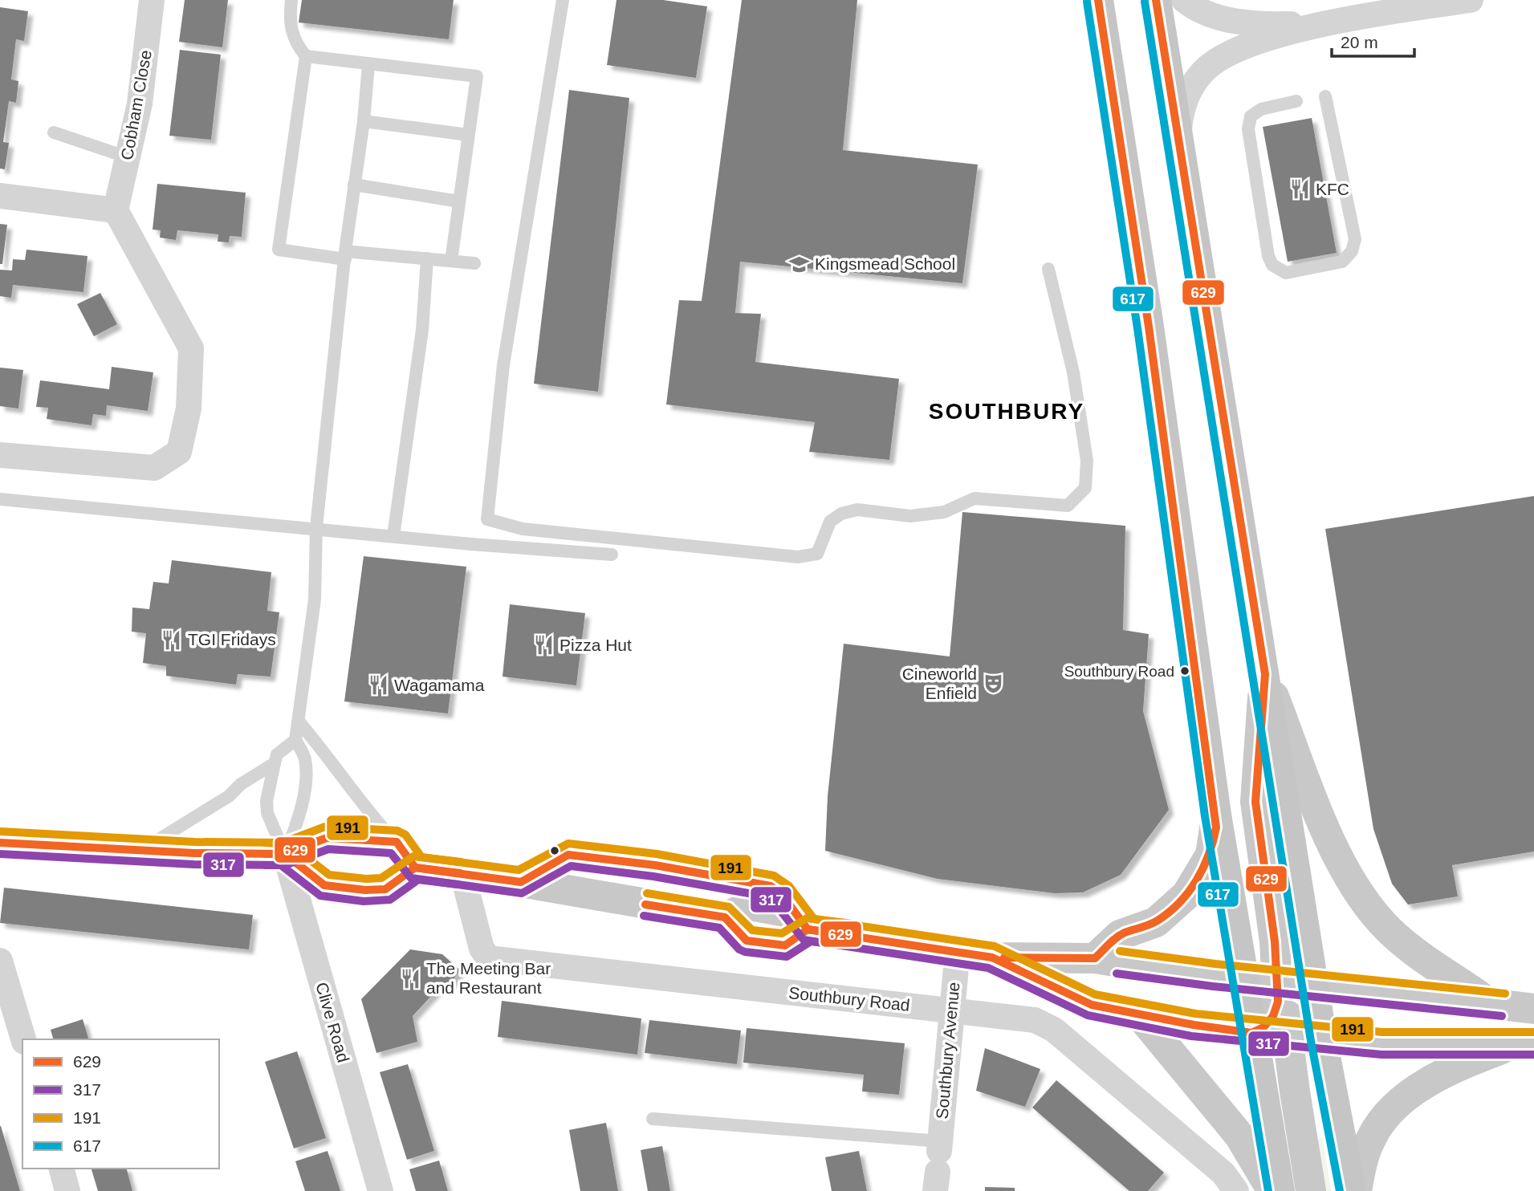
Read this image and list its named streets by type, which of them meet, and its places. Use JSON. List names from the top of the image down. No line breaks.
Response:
{"streets":{"street":["Cobham Close","Southbury Road","Clive Road","Southbury Avenue"]},"crossings":[["Southbury Road","Southbury Avenue"]],"districts":["SOUTHBURY"],"places":{"restaurant":["KFC","TGI Fridays","Pizza Hut","Wagamama","The Meeting Bar and Restaurant"],"school or university":["Kingsmead School"],"other":["Southbury Road"],"theatre":["Cineworld Enfield"]},"lines":["transit line 629","transit line 617","transit line 191","transit line 317"],"legend":["629","317","191","617"],"scale_bar":"20 m"}
